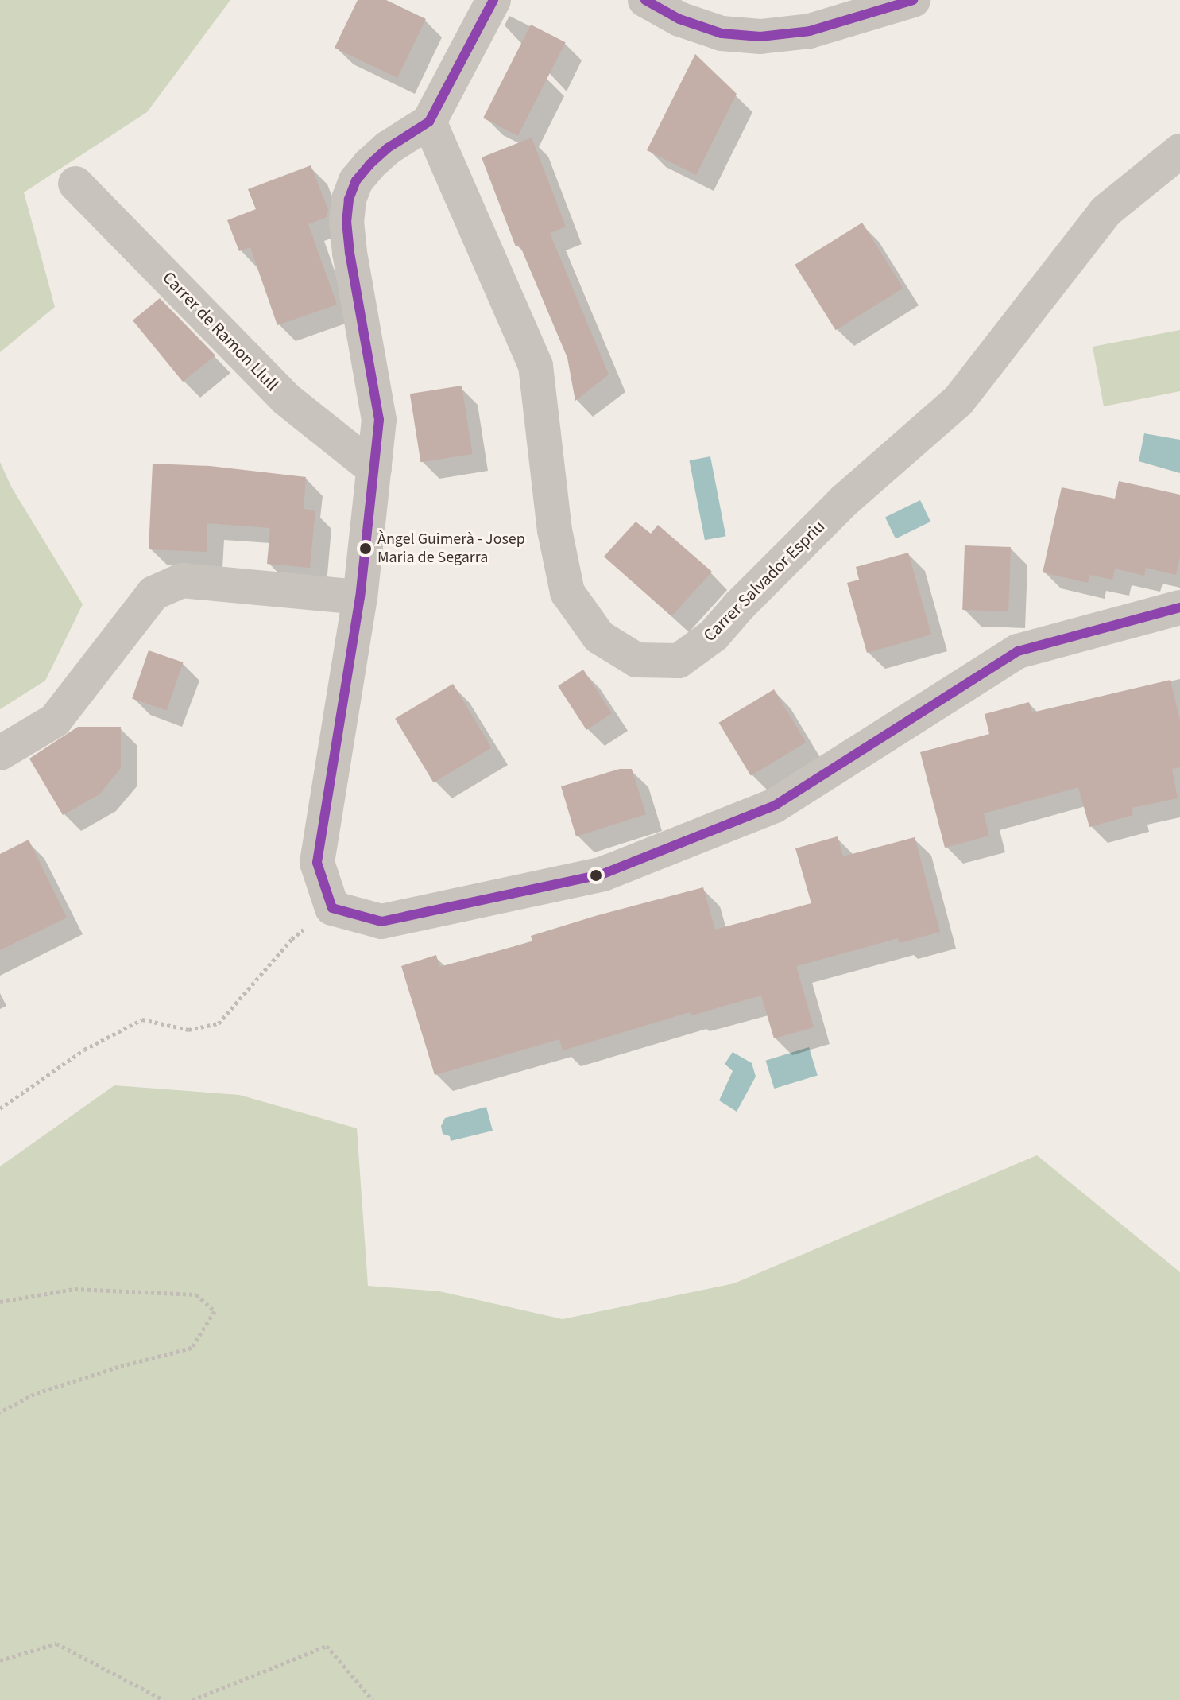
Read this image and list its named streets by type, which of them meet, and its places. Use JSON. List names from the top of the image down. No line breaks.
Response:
{"streets":{"street":["Carrer de Ramon Llull","Carrer Salvador Espriu"]},"places":["Àngel Guimerà - Josep Maria de Segarra"]}
